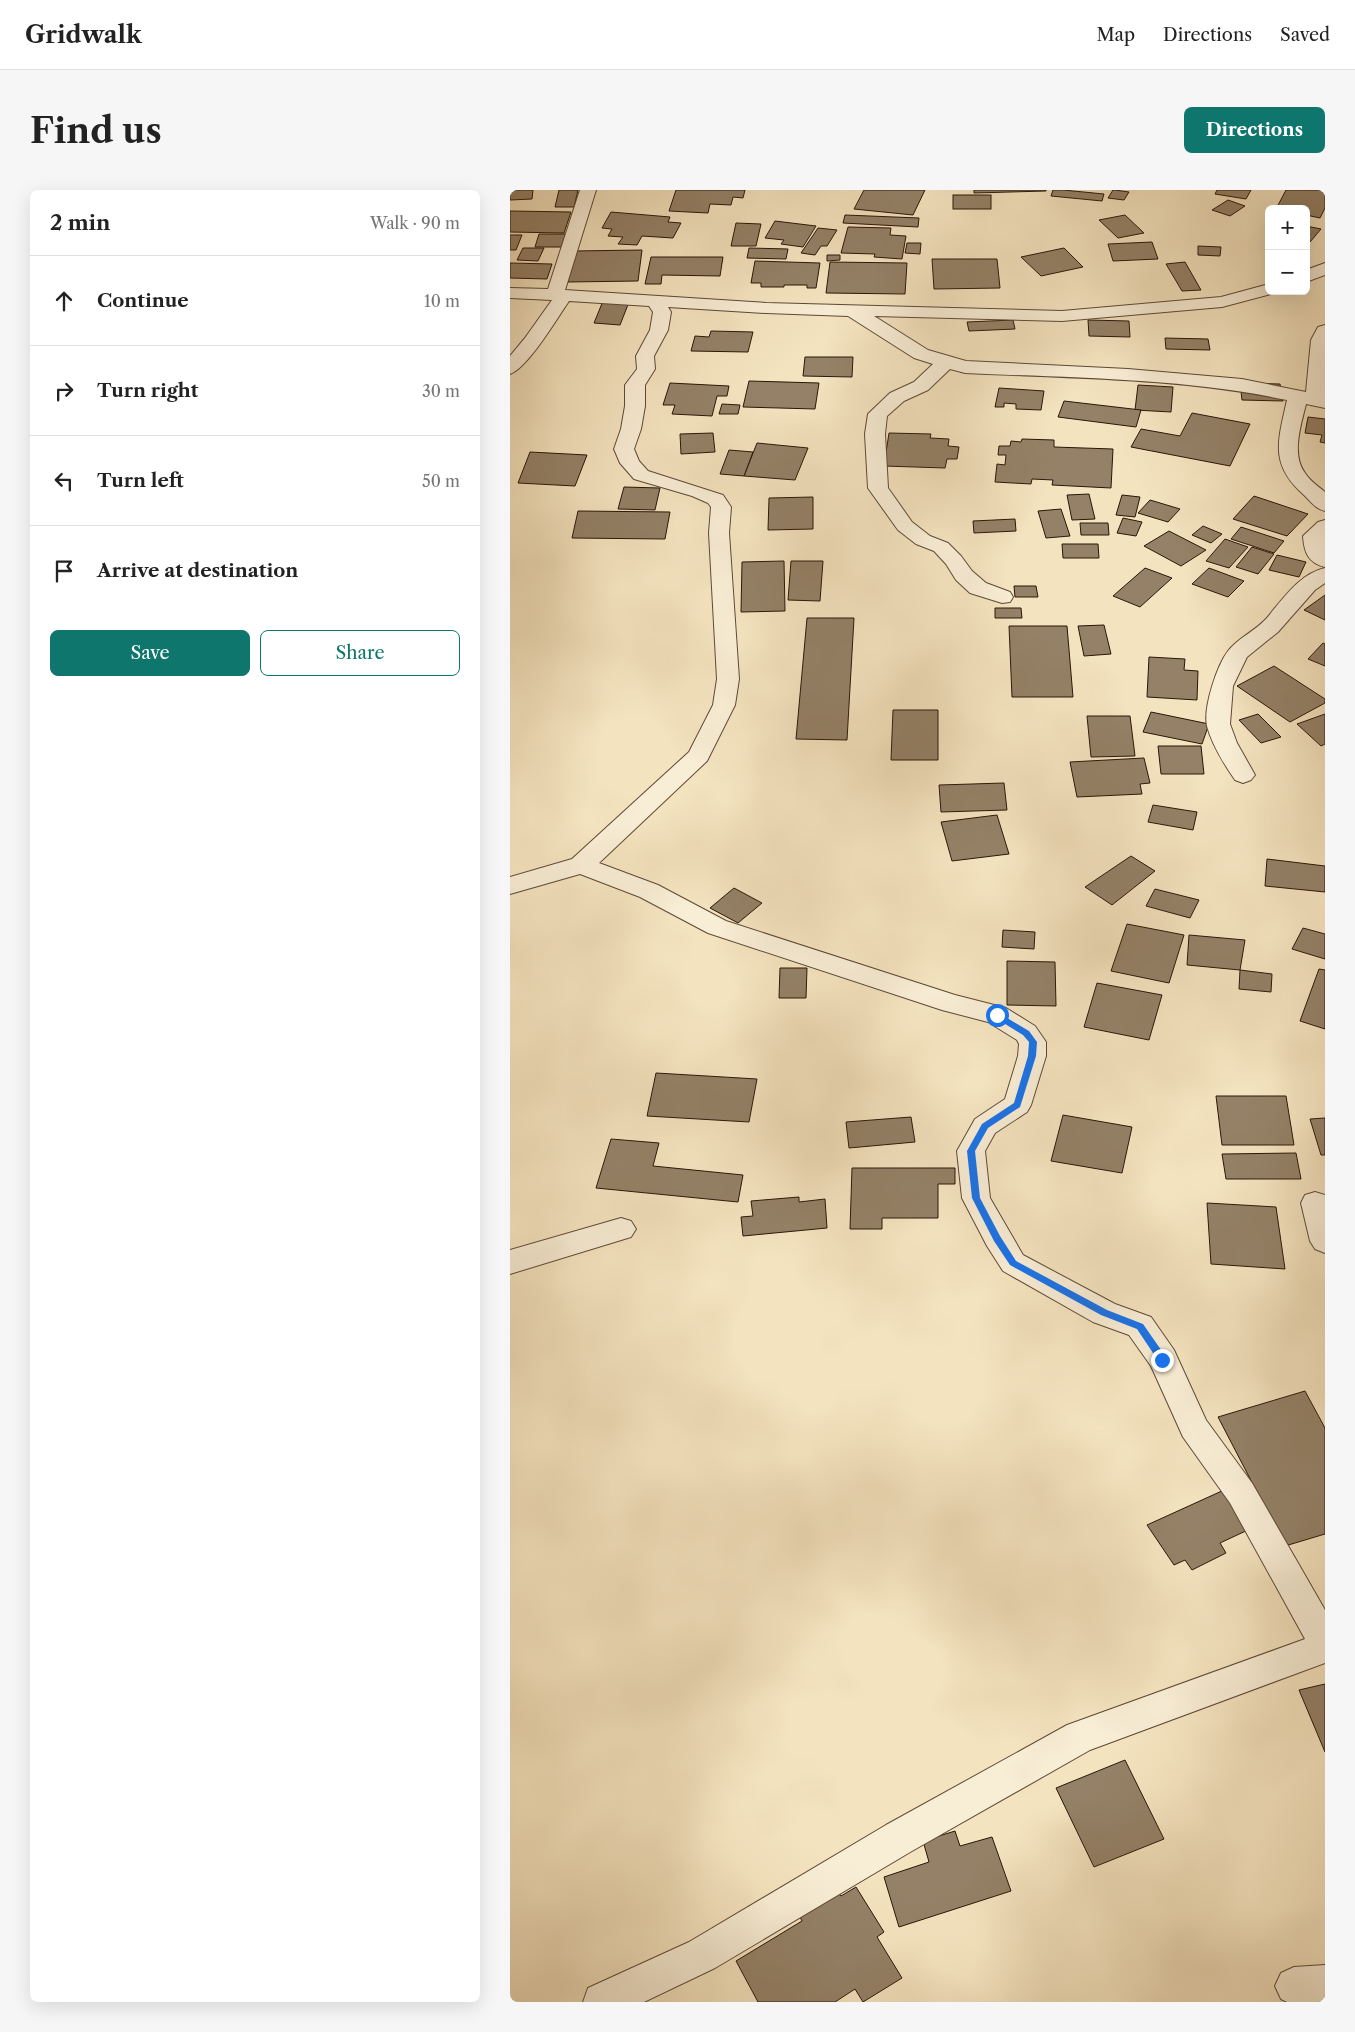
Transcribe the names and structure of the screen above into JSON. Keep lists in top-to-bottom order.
{
  "page": {
    "header": "Gridwalk",
    "nav": ["Map", "Directions", "Saved"],
    "buttons": [
      "Directions",
      ["Save", "Share"]
    ],
    "title": "Find us",
    "heading": ["2 min", "Walk · 90 m"],
    "map_buttons": ["+", "−"],
    "list": [
      ["Continue", "10 m"],
      ["Turn right", "30 m"],
      ["Turn left", "50 m"],
      "Arrive at destination"
    ]
  }
}
